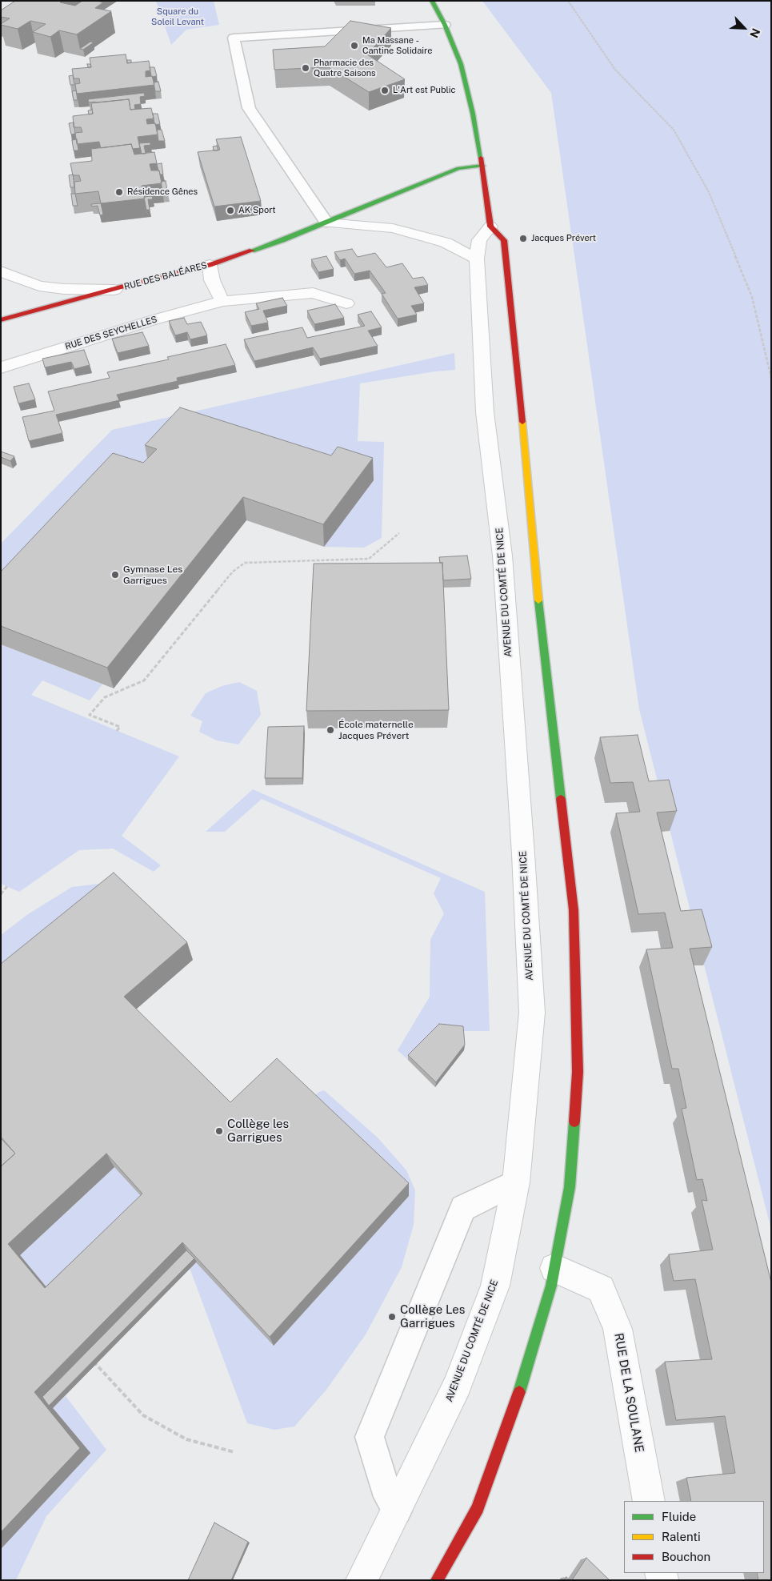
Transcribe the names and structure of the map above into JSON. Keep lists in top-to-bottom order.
{
  "streets": {
    "street": [
      "RUE DES BALÉARES",
      "RUE DES SEYCHELLES",
      "AVENUE DU COMTÉ DE NICE",
      "RUE DE LA SOULANE"
    ]
  },
  "crossings": [
    ["RUE DES BALÉARES", "AVENUE DU COMTÉ DE NICE"]
  ],
  "parks": ["Square du Soleil Levant"],
  "places": [
    "Ma Massane - Cantine Solidaire",
    "Pharmacie des Quatre Saisons",
    "L'Art est Public",
    "Résidence Gênes",
    "AK Sport",
    "Jacques Prévert",
    "Gymnase Les Garrigues",
    "École maternelle Jacques Prévert",
    "Collège les Garrigues",
    "Collège Les Garrigues"
  ],
  "legend": ["Fluide", "Ralenti", "Bouchon"],
  "north": "bottom right"
}
